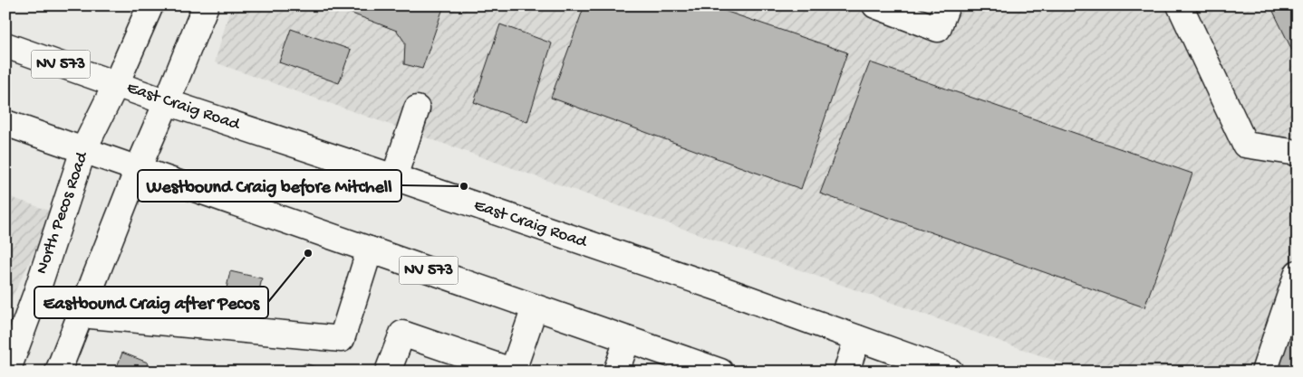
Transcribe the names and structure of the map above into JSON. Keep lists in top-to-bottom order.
{
  "streets": {
    "main road": ["NV 573", "East Craig Road", "North Pecos Road"]
  },
  "crossings": [
    ["NV 573", "North Pecos Road"],
    ["East Craig Road", "North Pecos Road"]
  ],
  "places": ["Westbound Craig before Mitchell", "Eastbound Craig after Pecos"]
}
